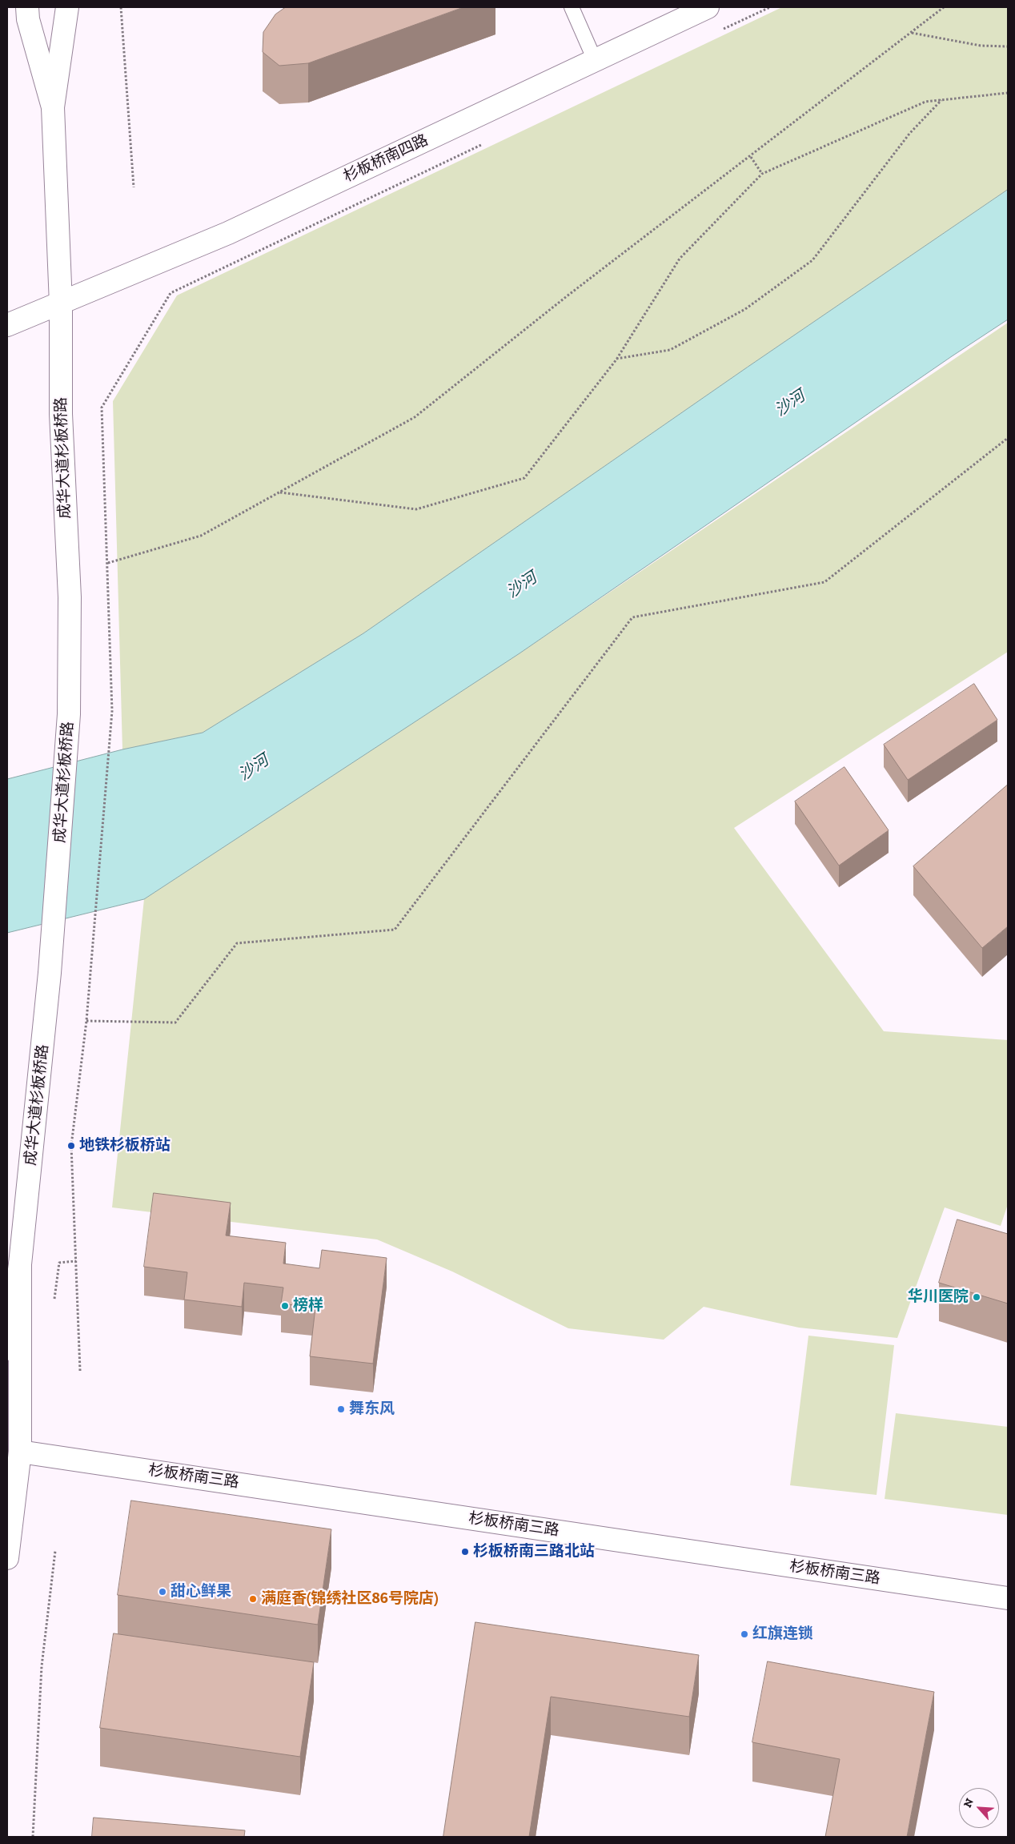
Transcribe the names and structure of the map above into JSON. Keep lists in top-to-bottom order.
{
  "streets": {
    "main road": ["杉板桥南四路", "成华大道杉板桥路", "杉板桥南三路"]
  },
  "crossings": [
    ["杉板桥南四路", "成华大道杉板桥路"],
    ["成华大道杉板桥路", "杉板桥南三路"]
  ],
  "water": ["沙河"],
  "places": [
    "地铁杉板桥站",
    "华川医院",
    "榜样",
    "舞东风",
    "杉板桥南三路北站",
    "甜心鲜果",
    "满庭香(锦绣社区86号院店)",
    "红旗连锁"
  ],
  "north": "top left"
}
